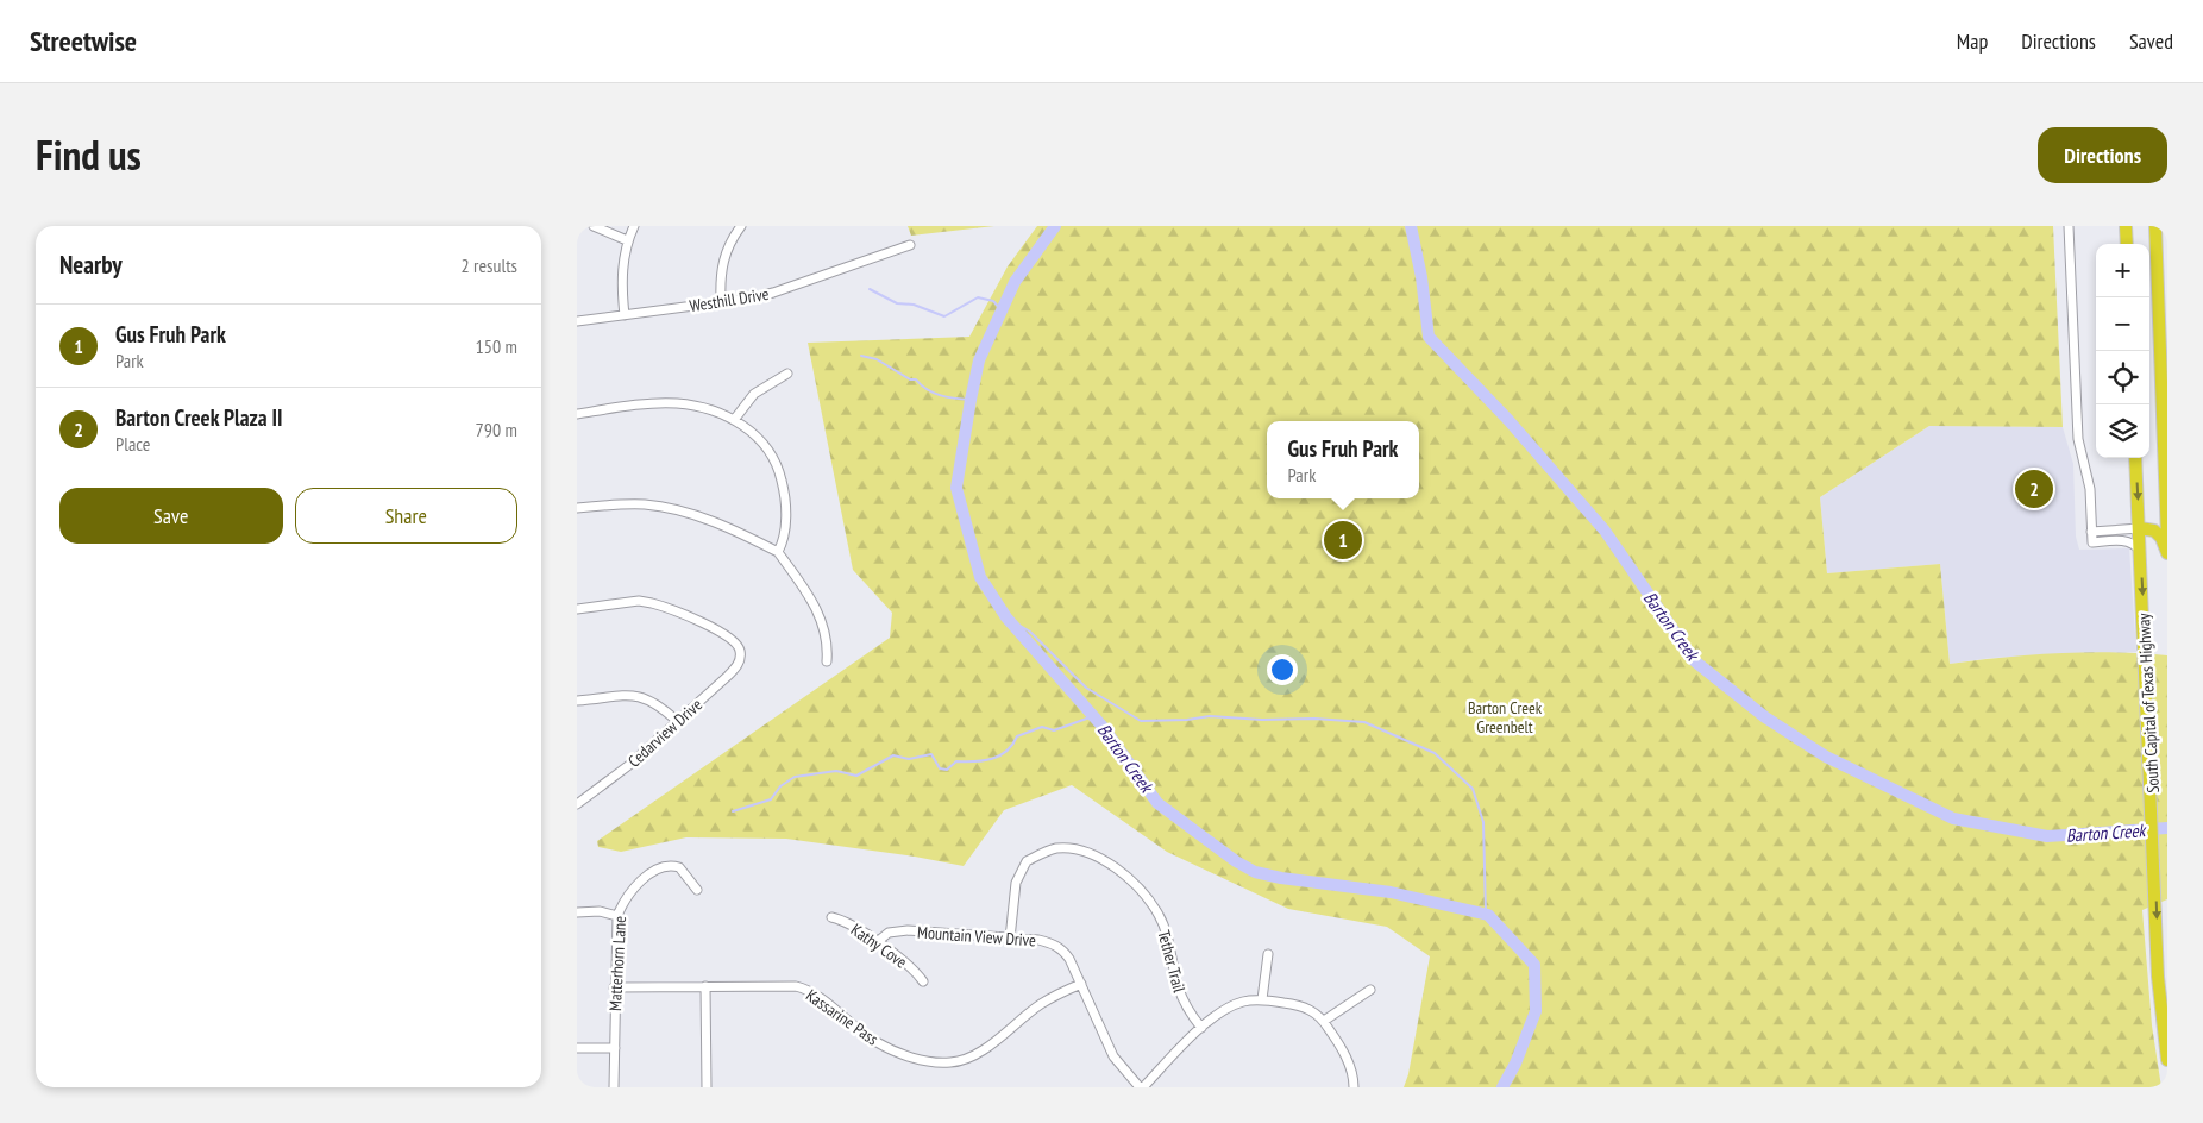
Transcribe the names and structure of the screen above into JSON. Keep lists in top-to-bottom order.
{
  "streets": {
    "highway": ["South Capital of Texas Highway"],
    "street": [
      "Westhill Drive",
      "Cedarview Drive",
      "Mountain View Drive",
      "Kathy Cove",
      "Tether Trail",
      "Matterhorn Lane",
      "Kassarine Pass"
    ]
  },
  "crossings": [
    ["Mountain View Drive", "Kathy Cove"],
    ["Mountain View Drive", "Tether Trail"],
    ["Mountain View Drive", "Kassarine Pass"],
    ["Matterhorn Lane", "Kassarine Pass"]
  ],
  "one_way": ["South Capital of Texas Highway"],
  "water": ["Barton Creek"],
  "parks": ["Barton Creek Greenbelt"],
  "page": {
    "header": "Streetwise",
    "nav": ["Map", "Directions", "Saved"],
    "title": "Find us",
    "buttons": [
      "Directions",
      ["Save", "Share"]
    ],
    "heading": ["Nearby", "2 results"],
    "map_buttons": ["+", "−"],
    "list": [
      {
        "mark": "1",
        "name": "Gus Fruh Park",
        "note": "Park",
        "value": "150 m"
      },
      {
        "mark": "2",
        "name": "Barton Creek Plaza II",
        "note": "Place",
        "value": "790 m"
      }
    ],
    "popup": ["Gus Fruh Park", "Park"],
    "pins": ["2", "1"]
  }
}
